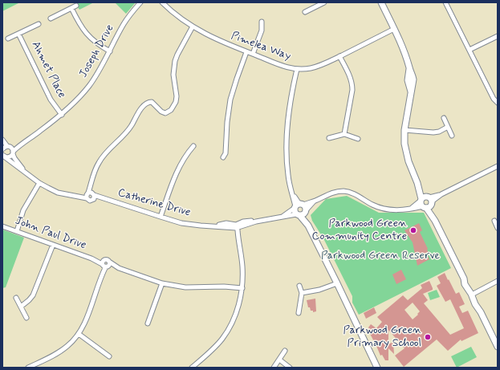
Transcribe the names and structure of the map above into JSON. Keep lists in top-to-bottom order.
{
  "streets": {
    "street": [
      "Pimelea Way",
      "Joseph Drive",
      "Ahmet Place",
      "Catherine Drive",
      "John Paul Drive"
    ]
  },
  "crossings": [
    ["Joseph Drive", "Ahmet Place"],
    ["Joseph Drive", "Catherine Drive"]
  ],
  "parks": ["Parkwood Green Reserve"],
  "places": ["Parkwood Green Community Centre", "Parkwood Green Primary School"]
}
